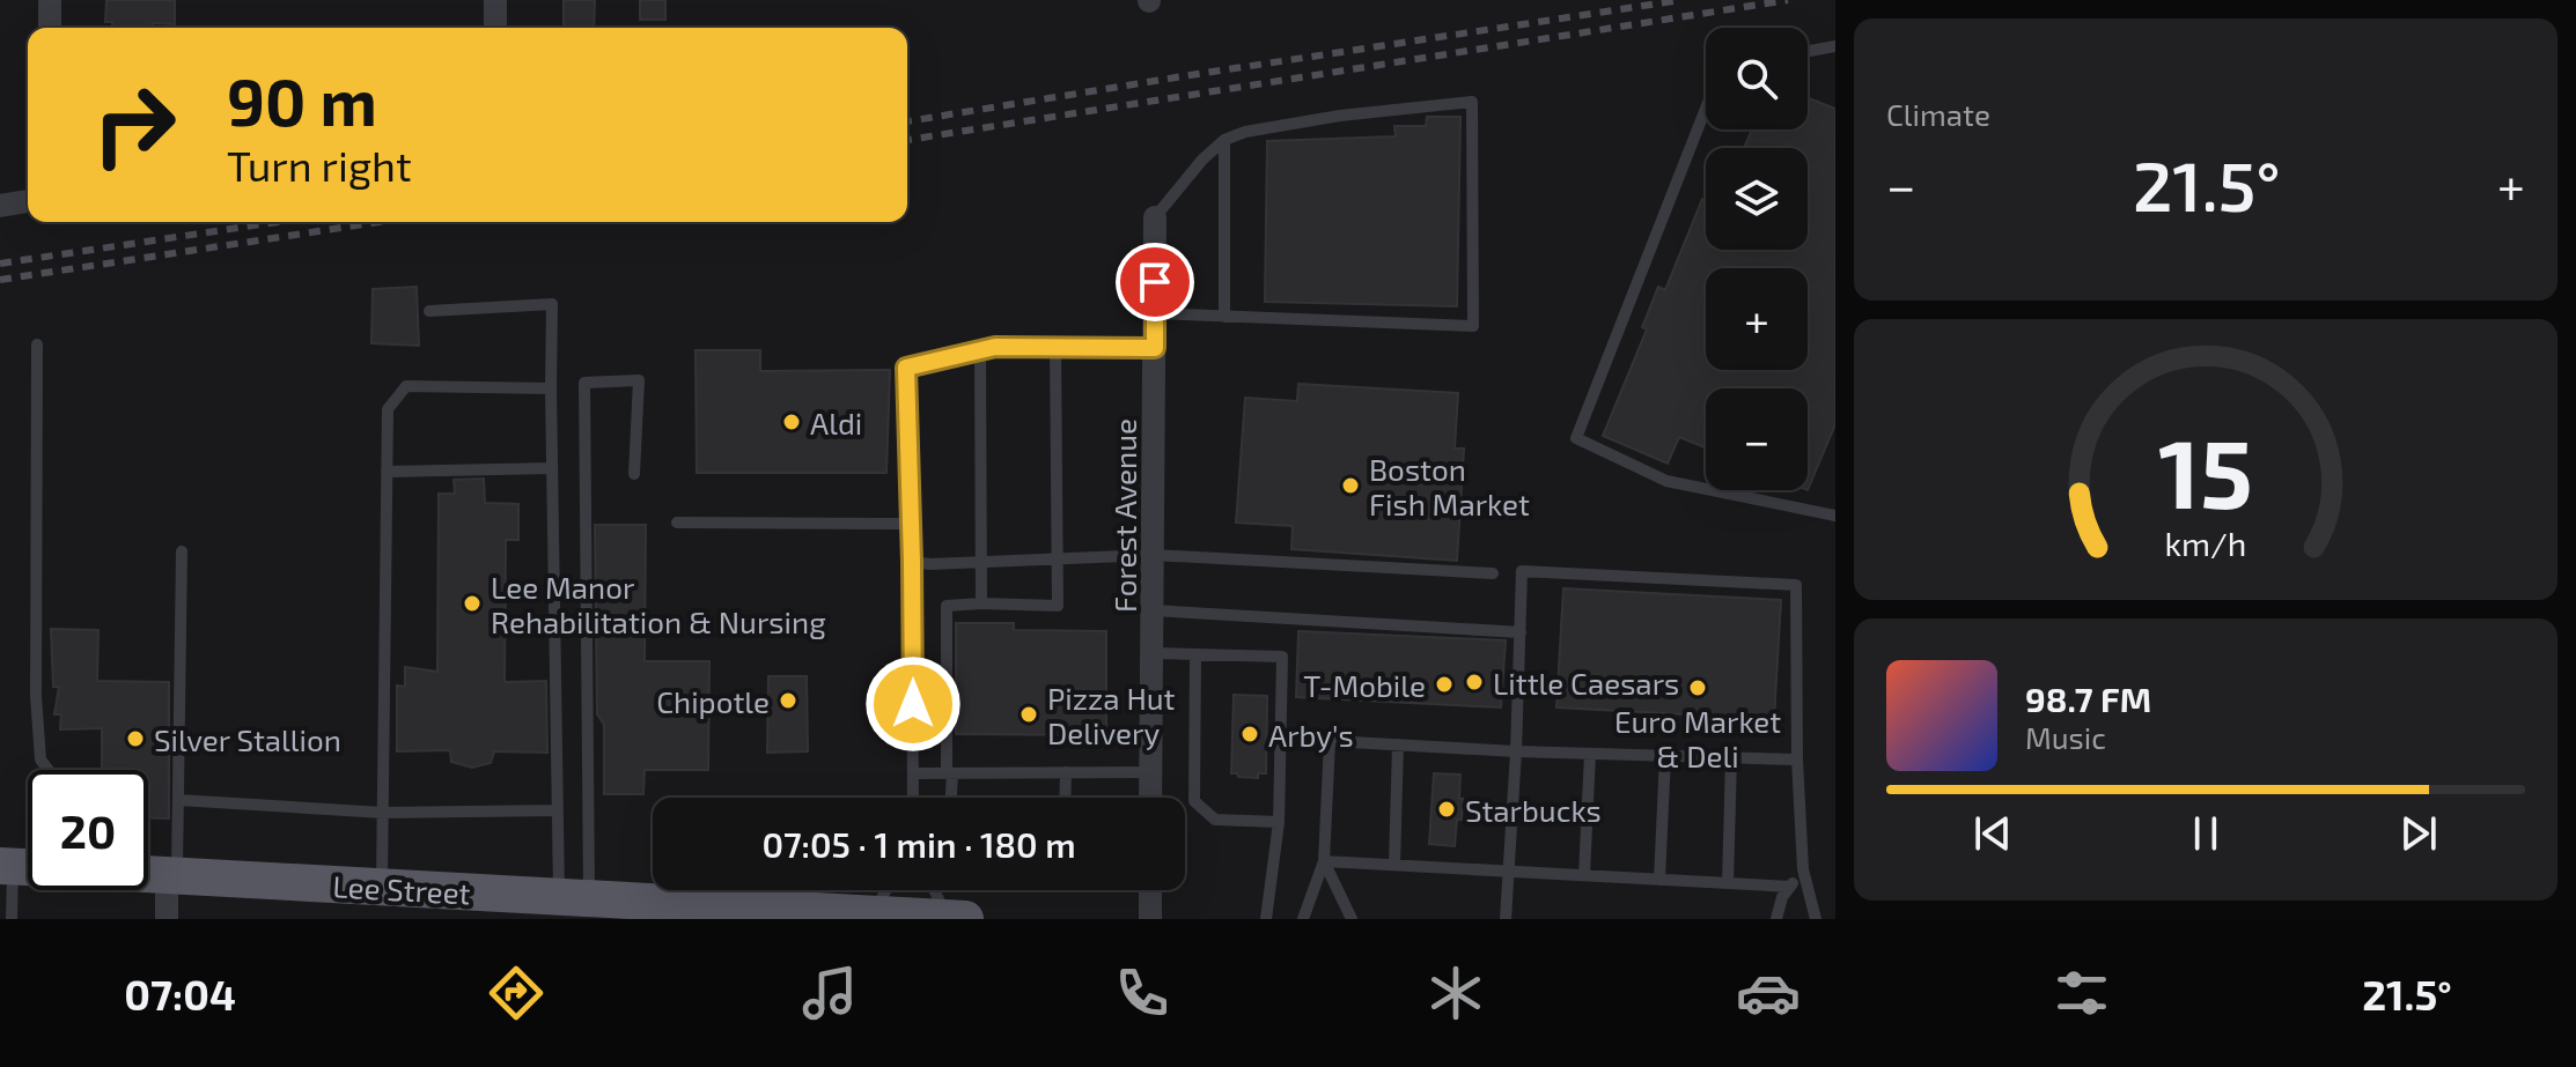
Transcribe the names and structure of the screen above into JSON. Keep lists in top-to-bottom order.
{
  "streets": {
    "main road": ["Lee Street"],
    "street": ["Forest Avenue"]
  },
  "places": [
    "Aldi",
    "Boston Fish Market",
    "Lee Manor Rehabilitation & Nursing",
    "Little Caesars",
    "T-Mobile",
    "Euro Market & Deli",
    "Chipotle",
    "Pizza Hut Delivery",
    "Arby's",
    "Silver Stallion",
    "Starbucks"
  ],
  "page": {
    "tile": "Climate",
    "map_buttons": ["+", "−"],
    "turn": ["90 m", "Turn right"],
    "heat": ["−", "21.5°", "+"],
    "song": ["98.7 FM", "Music"],
    "limit": "20",
    "trip": "07:05 · 1 min · 180 m",
    "tabs": ["07:04", "21.5°"],
    "gauge": ["15", "km/h"]
  }
}
